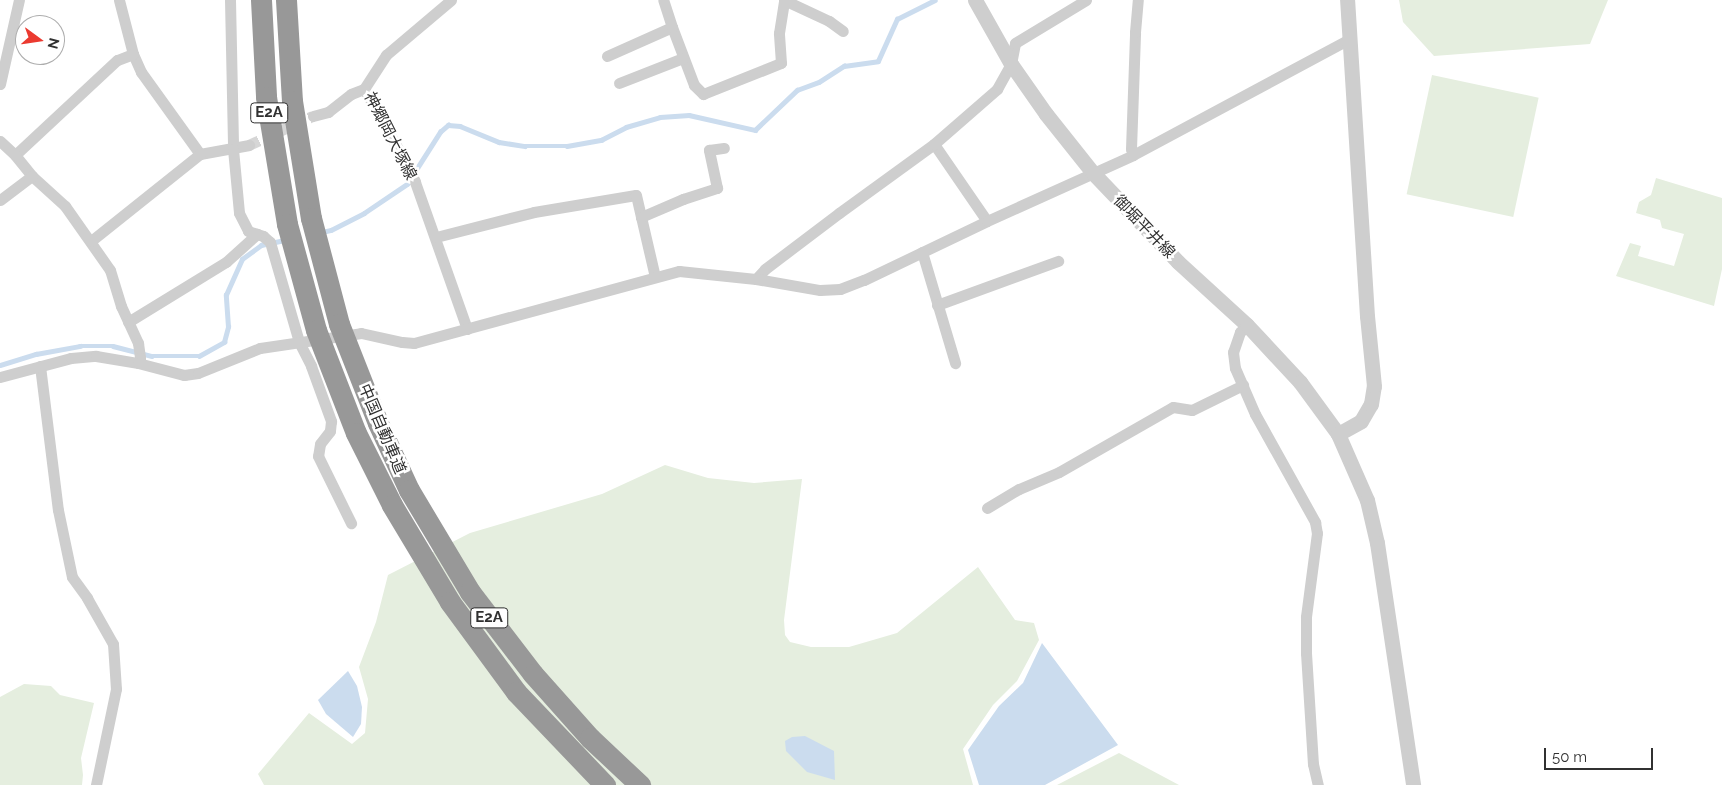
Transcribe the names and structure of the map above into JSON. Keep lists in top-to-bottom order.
{
  "streets": {
    "highway": ["E2A", "中国自動車道"],
    "street": ["神郷岡大塚線", "御堀平井線"]
  },
  "scale_bar": "50 m",
  "north": "right"
}
